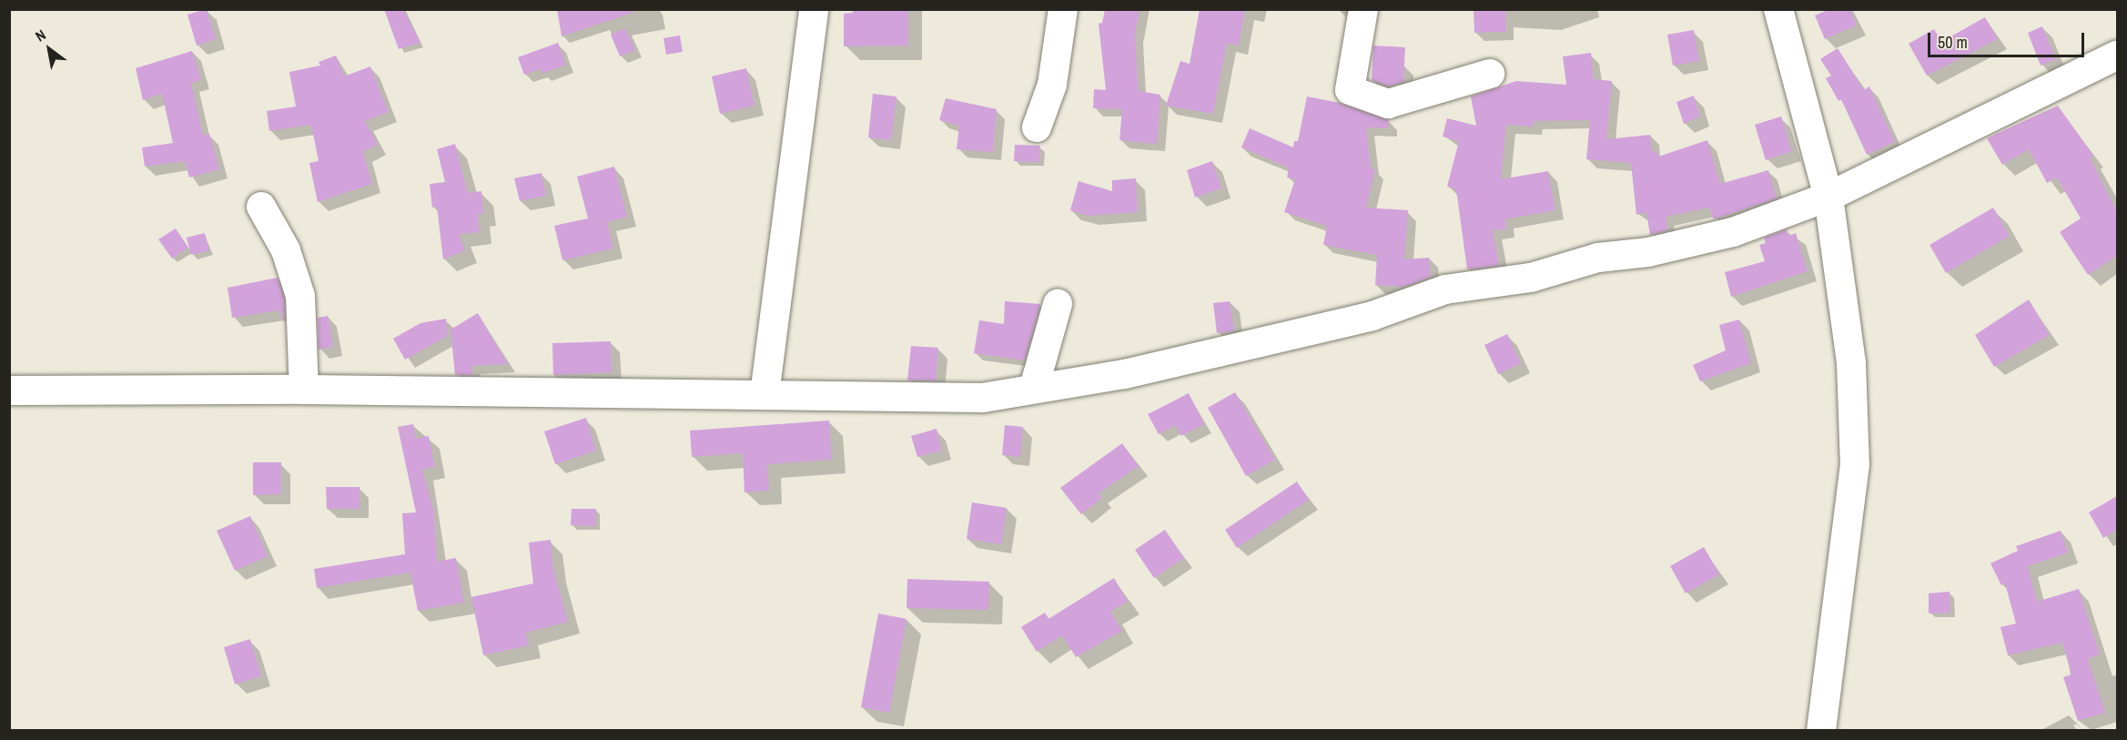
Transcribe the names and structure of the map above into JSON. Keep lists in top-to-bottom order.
{
  "scale_bar": "50 m",
  "north": "top left"
}
